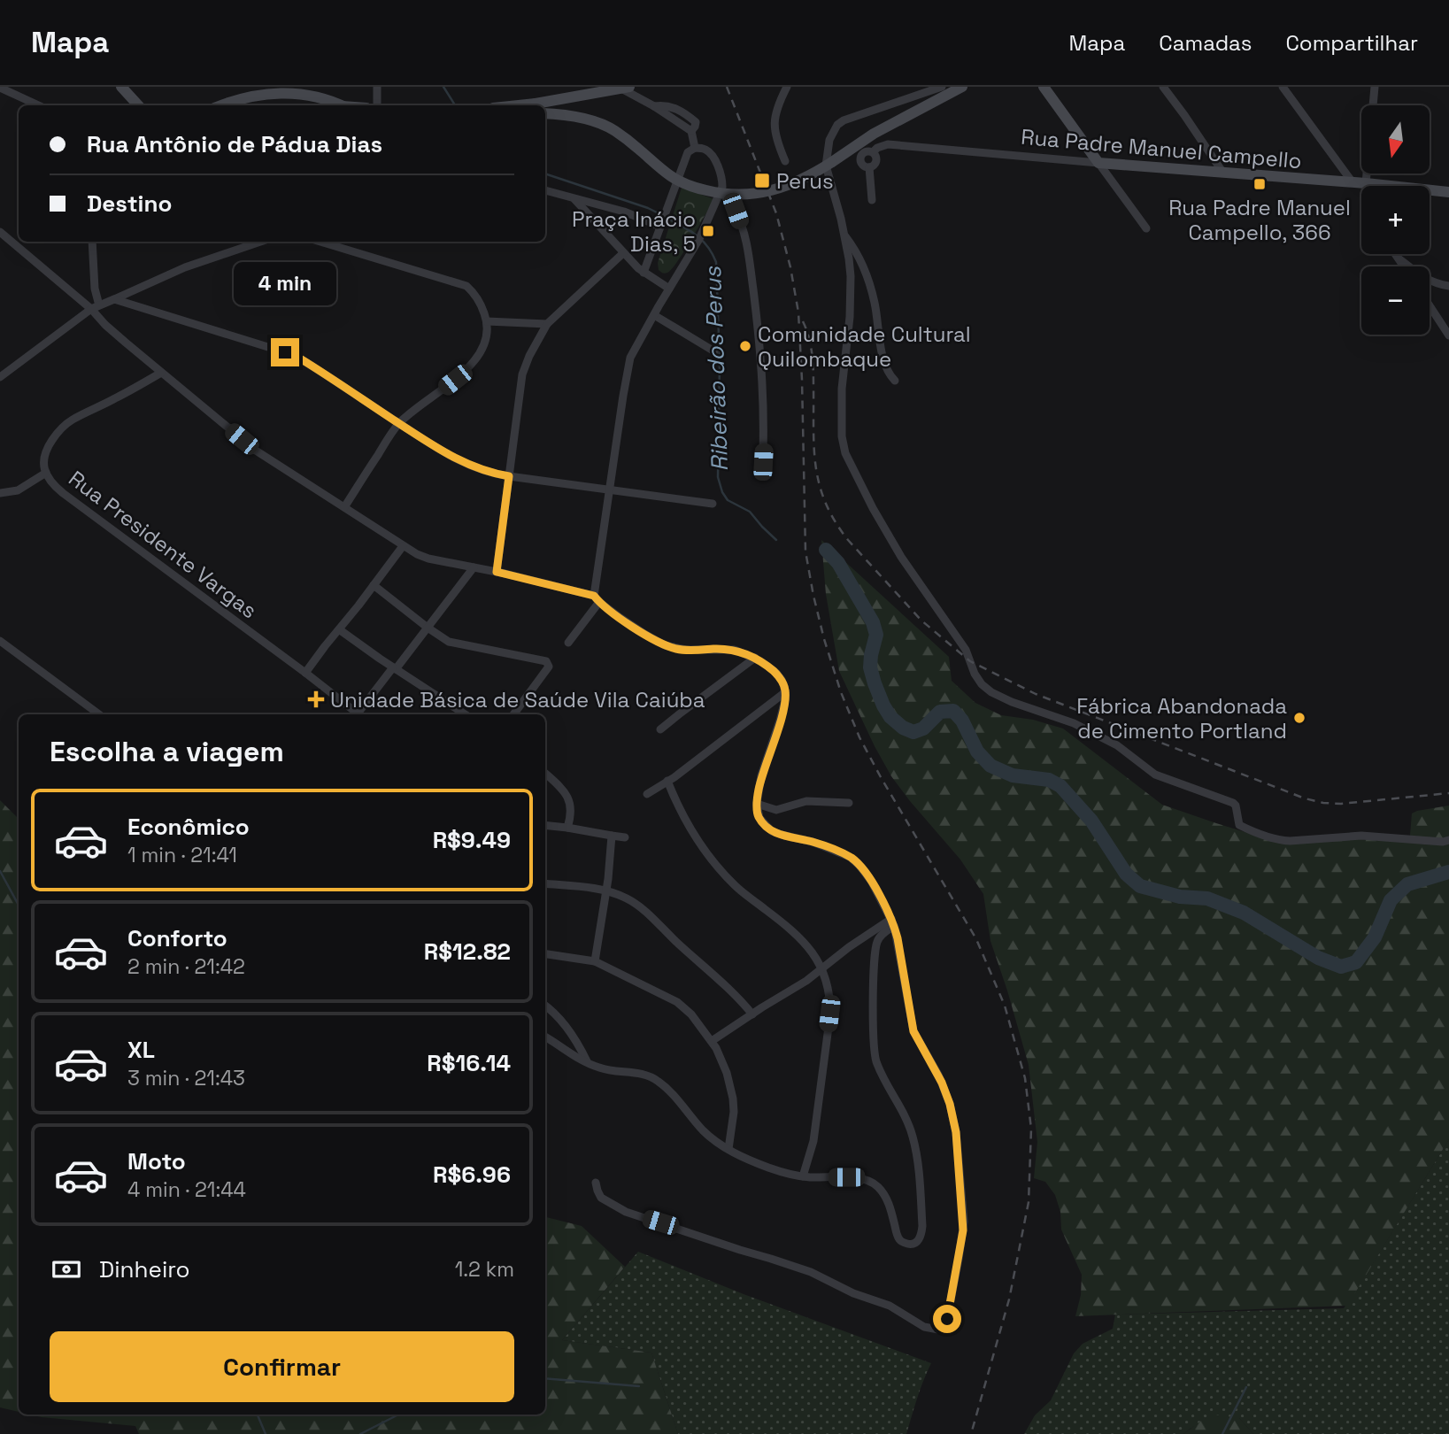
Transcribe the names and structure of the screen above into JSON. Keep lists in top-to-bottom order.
{
  "streets": {
    "main road": ["Rua Padre Manuel Campello"],
    "street": ["Rua Presidente Vargas"]
  },
  "water": ["Ribeirão dos Perus"],
  "places": {
    "transit": ["Perus", "Rua Padre Manuel Campello, 366", "Praça Inácio Dias, 5"],
    "other": ["Comunidade Cultural Quilombaque", "Fábrica Abandonada de Cimento Portland"],
    "health": ["Unidade Básica de Saúde Vila Caiúba"]
  },
  "north": "bottom",
  "page": {
    "header": "Mapa",
    "nav": ["Mapa", "Camadas", "Compartilhar"],
    "map_buttons": ["+", "−"],
    "banner": ["Rua Antônio de Pádua Dias", "Destino"],
    "bubble": "4 min",
    "heading": "Escolha a viagem",
    "list": [
      {
        "name": "Econômico",
        "note": "1 min · 21:41",
        "value": "R$9.49"
      },
      {
        "name": "Conforto",
        "note": "2 min · 21:42",
        "value": "R$12.82"
      },
      {
        "name": "XL",
        "note": "3 min · 21:43",
        "value": "R$16.14"
      },
      {
        "name": "Moto",
        "note": "4 min · 21:44",
        "value": "R$6.96"
      }
    ],
    "pay": ["Dinheiro", "1.2 km"],
    "buttons": "Confirmar"
  }
}
